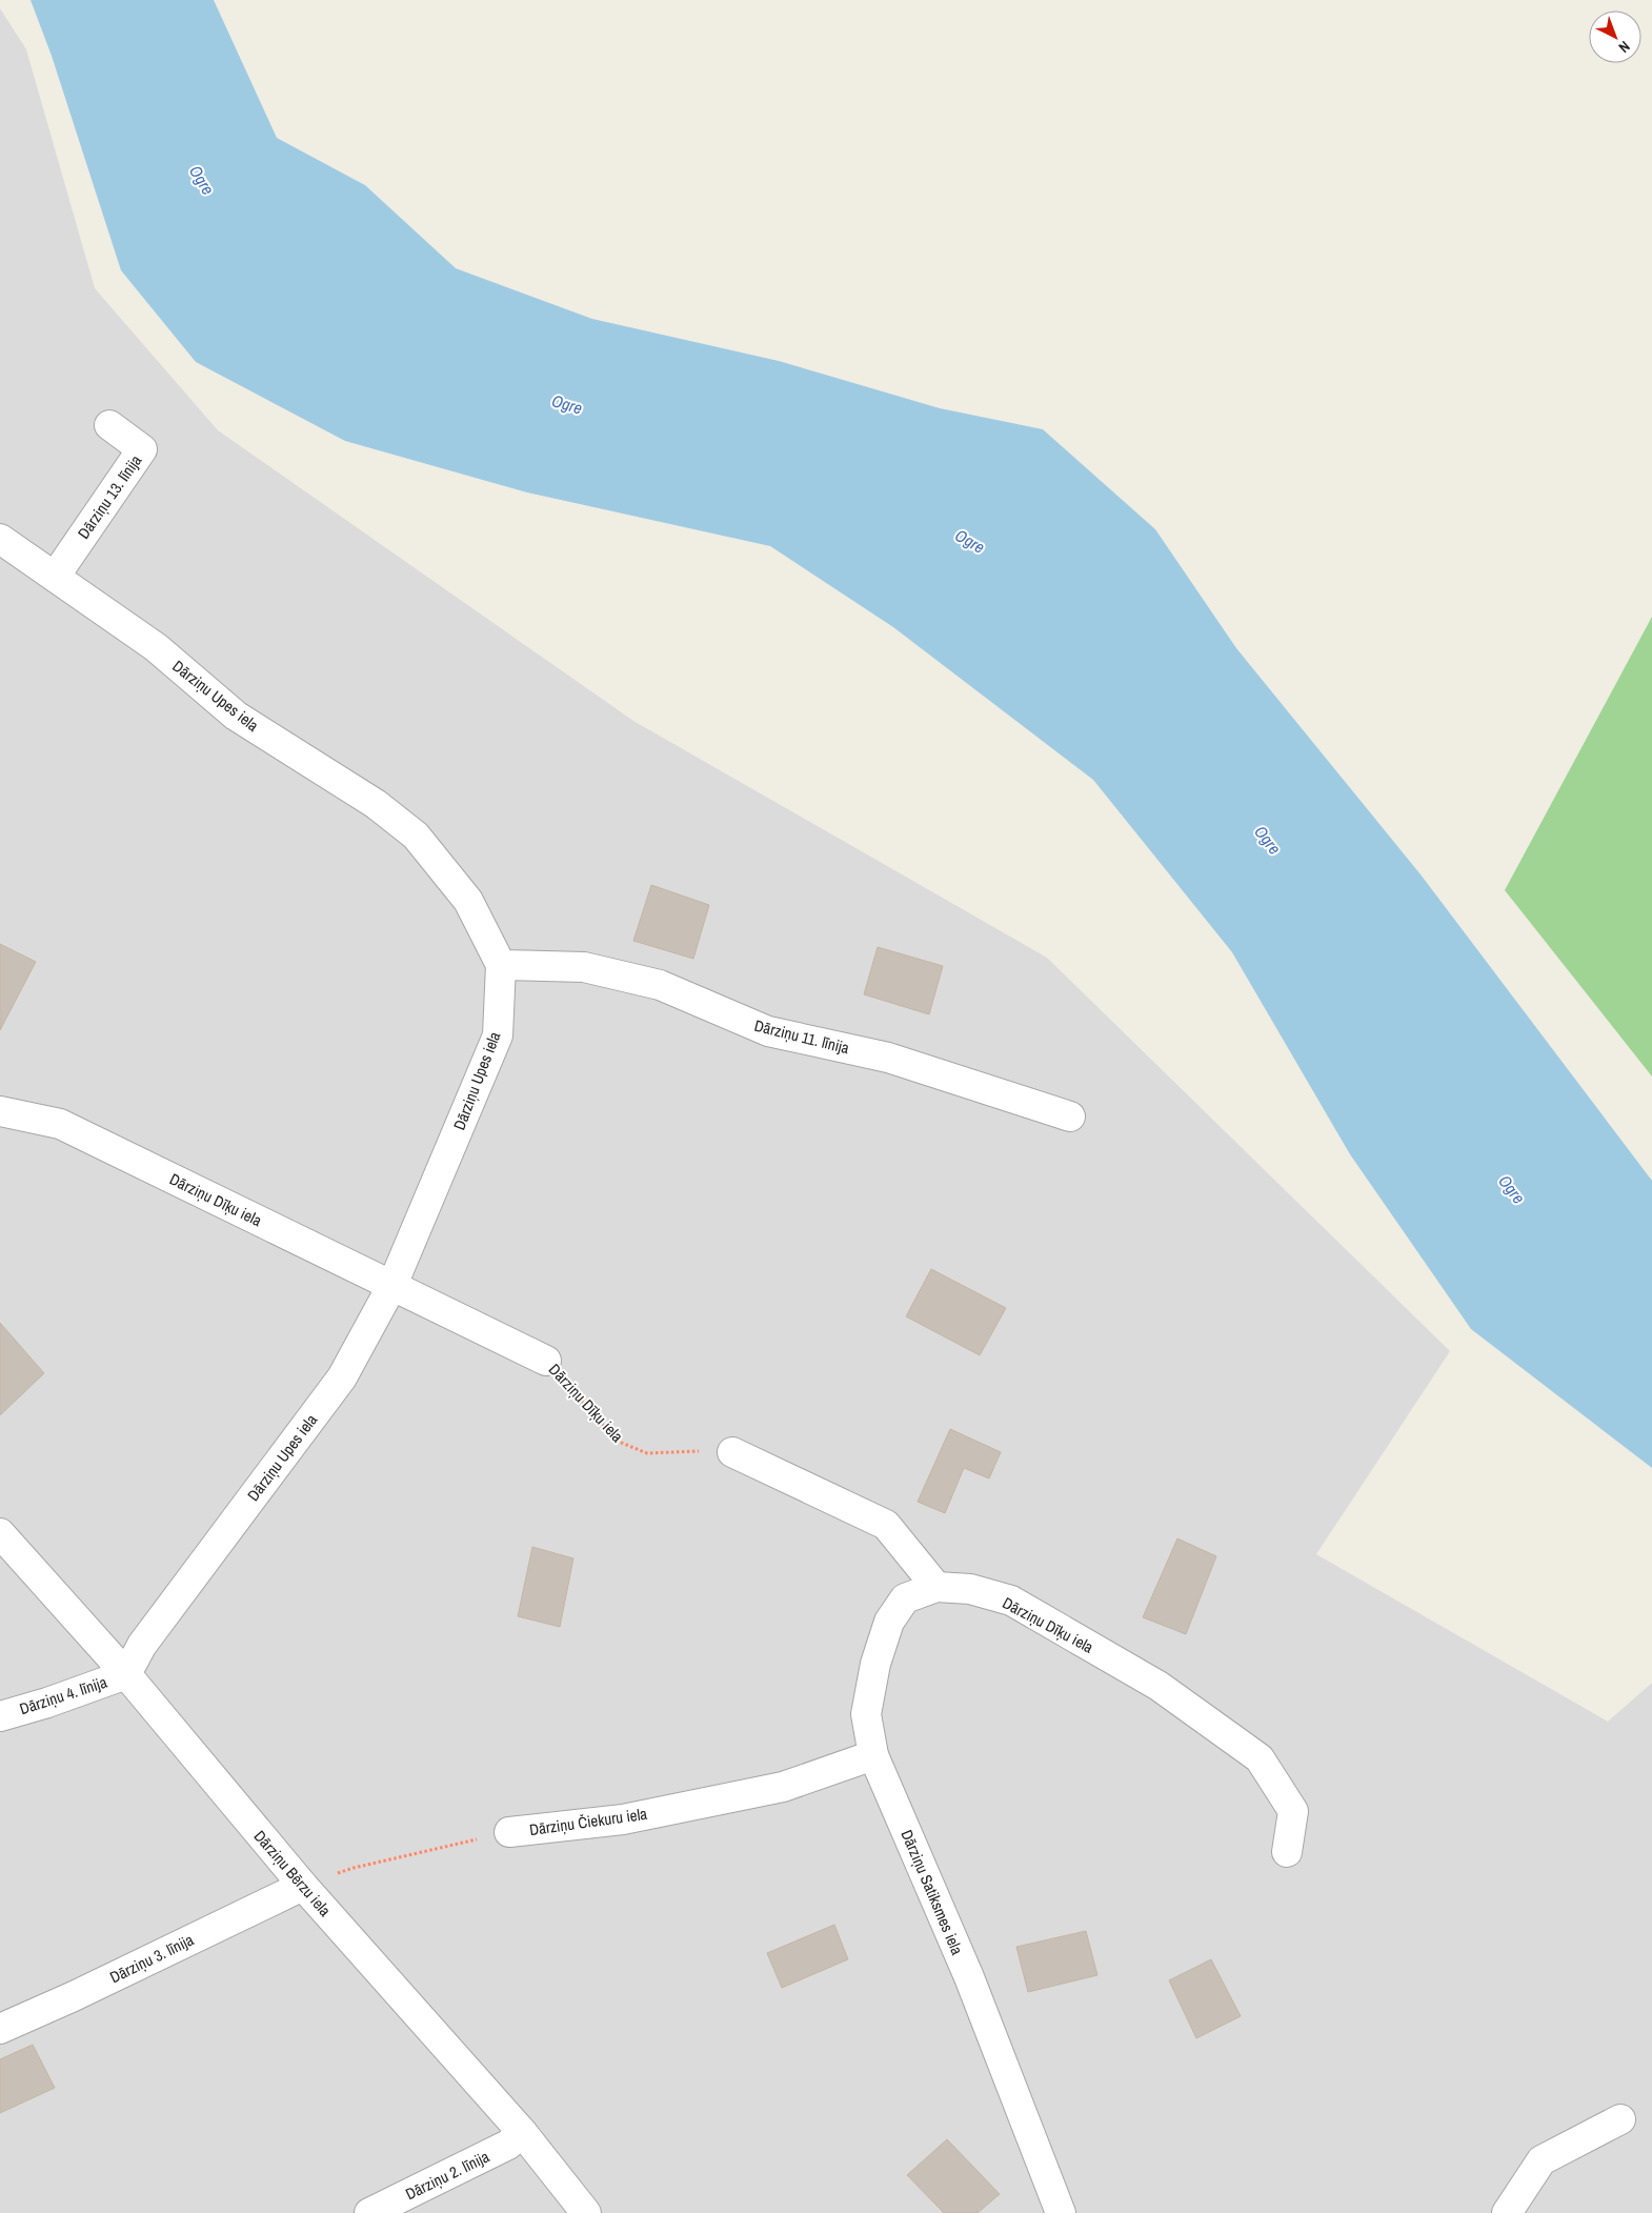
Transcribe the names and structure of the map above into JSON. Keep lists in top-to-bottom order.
{
  "streets": {
    "street": [
      "Dārziņu 13. līnija",
      "Dārziņu Upes iela",
      "Dārziņu 11. līnija",
      "Dārziņu Dīķu iela",
      "Dārziņu 4. līnija",
      "Dārziņu Čiekuru iela",
      "Dārziņu Bērzu iela",
      "Dārziņu Satiksmes iela",
      "Dārziņu 3. līnija",
      "Dārziņu 2. līnija"
    ]
  },
  "crossings": [
    ["Dārziņu 13. līnija", "Dārziņu Upes iela"],
    ["Dārziņu Upes iela", "Dārziņu 11. līnija"],
    ["Dārziņu Upes iela", "Dārziņu Dīķu iela"],
    ["Dārziņu Upes iela", "Dārziņu 4. līnija"],
    ["Dārziņu Upes iela", "Dārziņu Bērzu iela"],
    ["Dārziņu Dīķu iela", "Dārziņu Satiksmes iela"],
    ["Dārziņu 4. līnija", "Dārziņu Bērzu iela"],
    ["Dārziņu Čiekuru iela", "Dārziņu Bērzu iela"],
    ["Dārziņu Čiekuru iela", "Dārziņu Satiksmes iela"],
    ["Dārziņu Čiekuru iela", "Dārziņu 3. līnija"],
    ["Dārziņu Bērzu iela", "Dārziņu 3. līnija"],
    ["Dārziņu Bērzu iela", "Dārziņu 2. līnija"]
  ],
  "water": ["Ogre"],
  "north": "bottom right"
}
